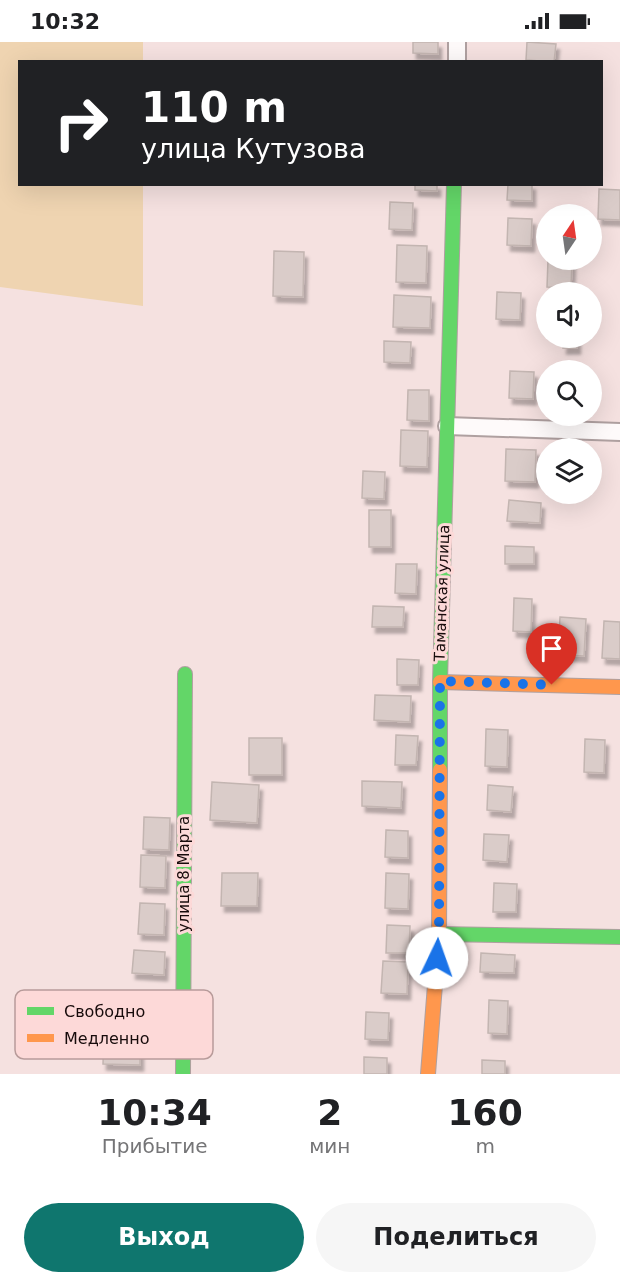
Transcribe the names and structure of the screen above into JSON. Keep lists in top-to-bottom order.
{
  "streets": {
    "street": ["Таманская улица", "улица 8 Марта"]
  },
  "legend": ["Свободно", "Медленно"],
  "north": "top",
  "page": {
    "status": "10:32",
    "turn": ["110 m", "улица Кутузова"],
    "eta": [
      "10:34",
      "Прибытие",
      "2",
      "мин",
      "160",
      "m"
    ],
    "buttons": ["Выход", "Поделиться"]
  }
}
